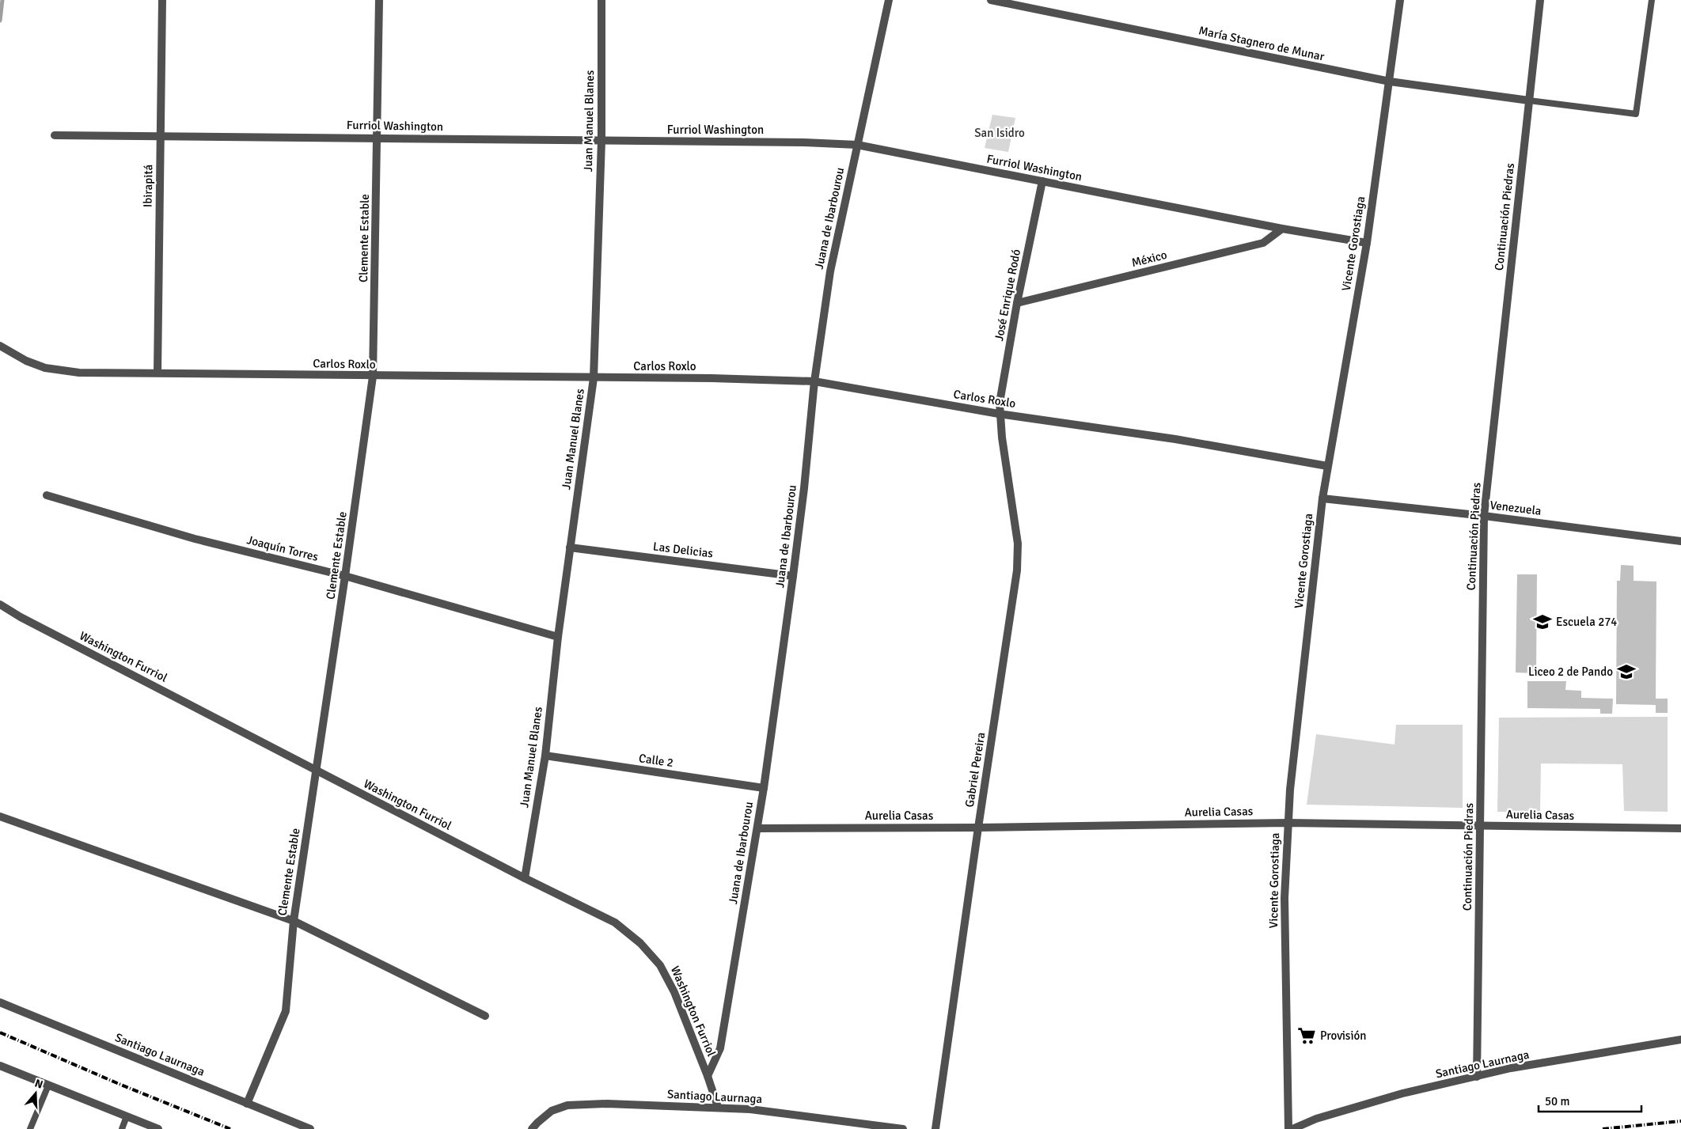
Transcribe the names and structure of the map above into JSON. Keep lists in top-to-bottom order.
{
  "streets": {
    "street": [
      "María Stagnero de Munar",
      "Juan Manuel Blanes",
      "Furriol Washington",
      "Ibirapitá",
      "Continuación Piedras",
      "Juana de Ibarbourou",
      "Clemente Estable",
      "Vicente Gorostiaga",
      "México",
      "José Enrique Rodó",
      "Carlos Roxlo",
      "Venezuela",
      "Joaquín Torres",
      "Las Delicias",
      "Washington Furriol",
      "Calle 2",
      "Gabriel Pereira",
      "Aurelia Casas",
      "Santiago Laurnaga"
    ]
  },
  "crossings": [
    ["María Stagnero de Munar", "Continuación Piedras"],
    ["María Stagnero de Munar", "Vicente Gorostiaga"],
    ["Juan Manuel Blanes", "Furriol Washington"],
    ["Juan Manuel Blanes", "Carlos Roxlo"],
    ["Juan Manuel Blanes", "Joaquín Torres"],
    ["Juan Manuel Blanes", "Las Delicias"],
    ["Juan Manuel Blanes", "Washington Furriol"],
    ["Juan Manuel Blanes", "Calle 2"],
    ["Furriol Washington", "Ibirapitá"],
    ["Furriol Washington", "Juana de Ibarbourou"],
    ["Furriol Washington", "Clemente Estable"],
    ["Furriol Washington", "Vicente Gorostiaga"],
    ["Furriol Washington", "México"],
    ["Furriol Washington", "José Enrique Rodó"],
    ["Ibirapitá", "Carlos Roxlo"],
    ["Continuación Piedras", "Venezuela"],
    ["Continuación Piedras", "Aurelia Casas"],
    ["Continuación Piedras", "Santiago Laurnaga"],
    ["Juana de Ibarbourou", "Carlos Roxlo"],
    ["Juana de Ibarbourou", "Las Delicias"],
    ["Juana de Ibarbourou", "Washington Furriol"],
    ["Juana de Ibarbourou", "Calle 2"],
    ["Juana de Ibarbourou", "Aurelia Casas"],
    ["Clemente Estable", "Carlos Roxlo"],
    ["Clemente Estable", "Joaquín Torres"],
    ["Clemente Estable", "Washington Furriol"],
    ["Clemente Estable", "Santiago Laurnaga"],
    ["Vicente Gorostiaga", "Carlos Roxlo"],
    ["Vicente Gorostiaga", "Venezuela"],
    ["Vicente Gorostiaga", "Aurelia Casas"],
    ["México", "José Enrique Rodó"],
    ["José Enrique Rodó", "Carlos Roxlo"],
    ["José Enrique Rodó", "Gabriel Pereira"],
    ["Carlos Roxlo", "Gabriel Pereira"],
    ["Washington Furriol", "Santiago Laurnaga"],
    ["Gabriel Pereira", "Aurelia Casas"]
  ],
  "parks": ["San Isidro"],
  "places": {
    "school or university": ["Escuela 274", "Liceo 2 de Pando"],
    "supermarket": ["Provisión"]
  },
  "scale_bar": "50 m",
  "north": "top"
}
